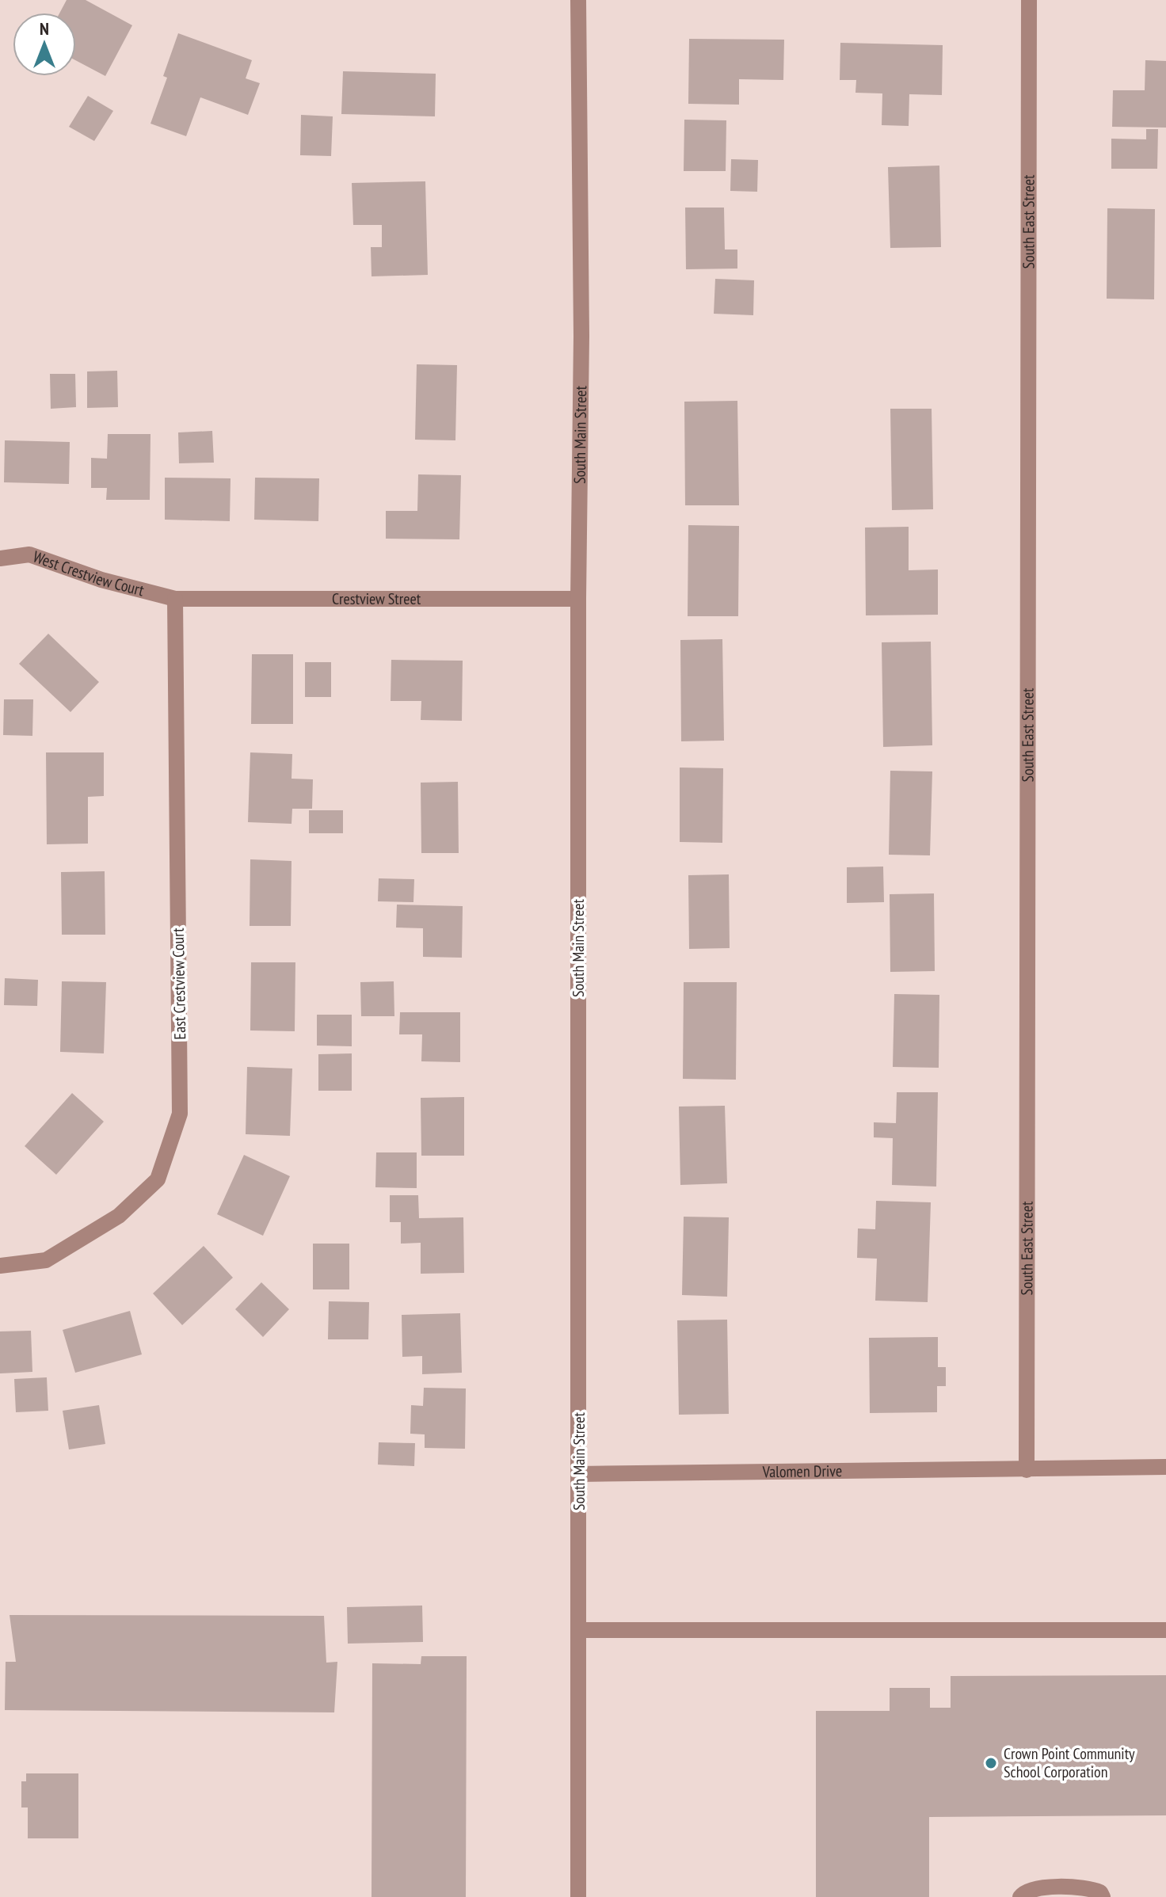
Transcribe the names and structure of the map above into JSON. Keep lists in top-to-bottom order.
{
  "streets": {
    "street": [
      "South East Street",
      "South Main Street",
      "West Crestview Court",
      "Crestview Street",
      "East Crestview Court",
      "Valomen Drive"
    ]
  },
  "crossings": [
    ["South East Street", "Valomen Drive"],
    ["South Main Street", "Crestview Street"],
    ["South Main Street", "Valomen Drive"],
    ["West Crestview Court", "Crestview Street"],
    ["West Crestview Court", "East Crestview Court"],
    ["Crestview Street", "East Crestview Court"]
  ],
  "places": ["Crown Point Community School Corporation"],
  "north": "top"
}
